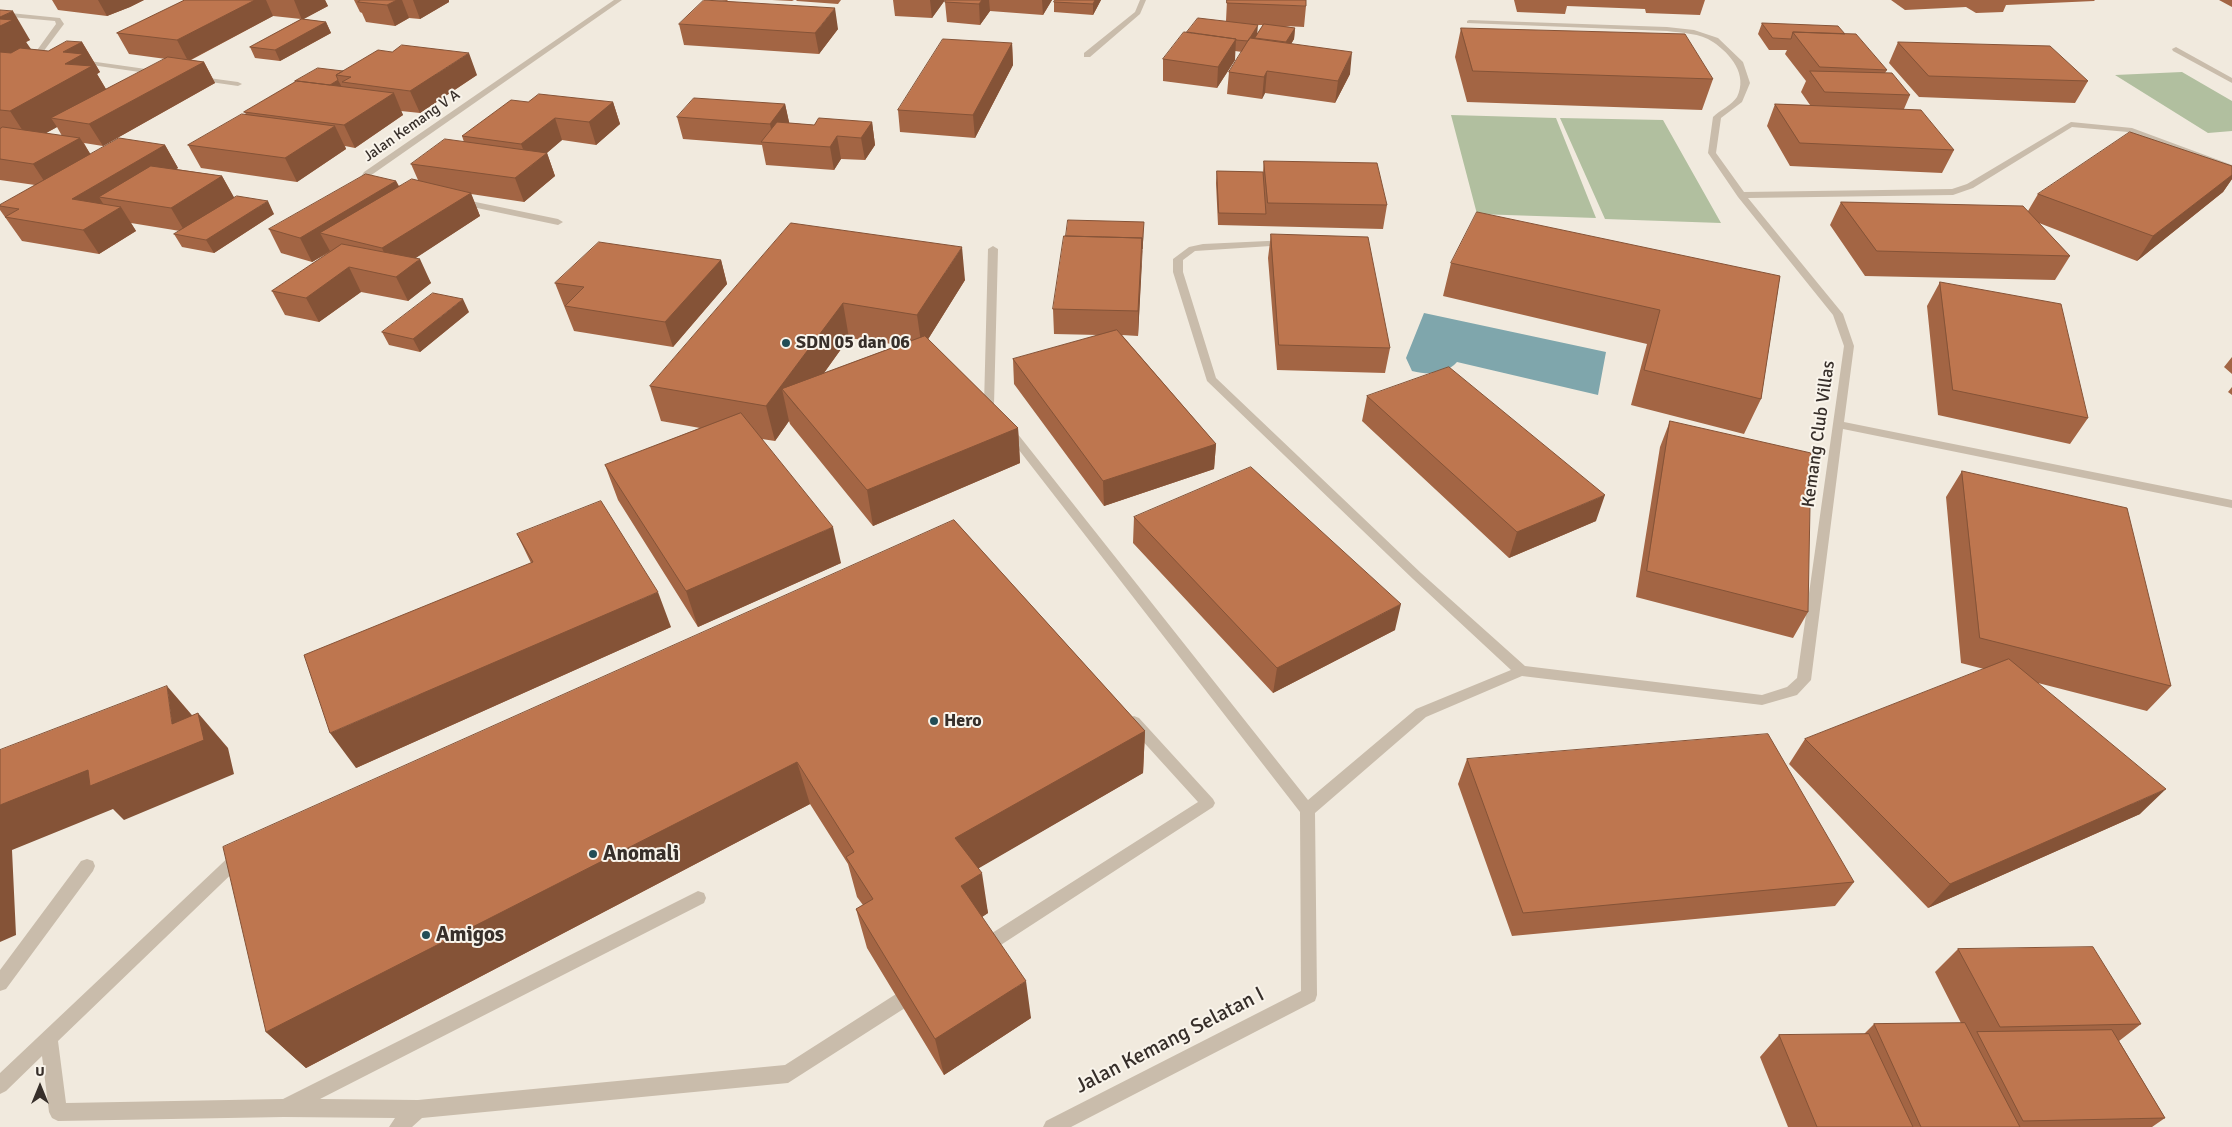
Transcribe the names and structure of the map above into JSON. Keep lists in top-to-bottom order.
{
  "streets": {
    "street": ["Jalan Kemang V A", "Kemang Club Villas", "Jalan Kemang Selatan I"]
  },
  "crossings": [
    ["Kemang Club Villas", "Jalan Kemang Selatan I"]
  ],
  "places": [
    "SDN 05 dan 06",
    "Hero",
    "Anomali",
    "Amigos"
  ],
  "north": "top"
}
